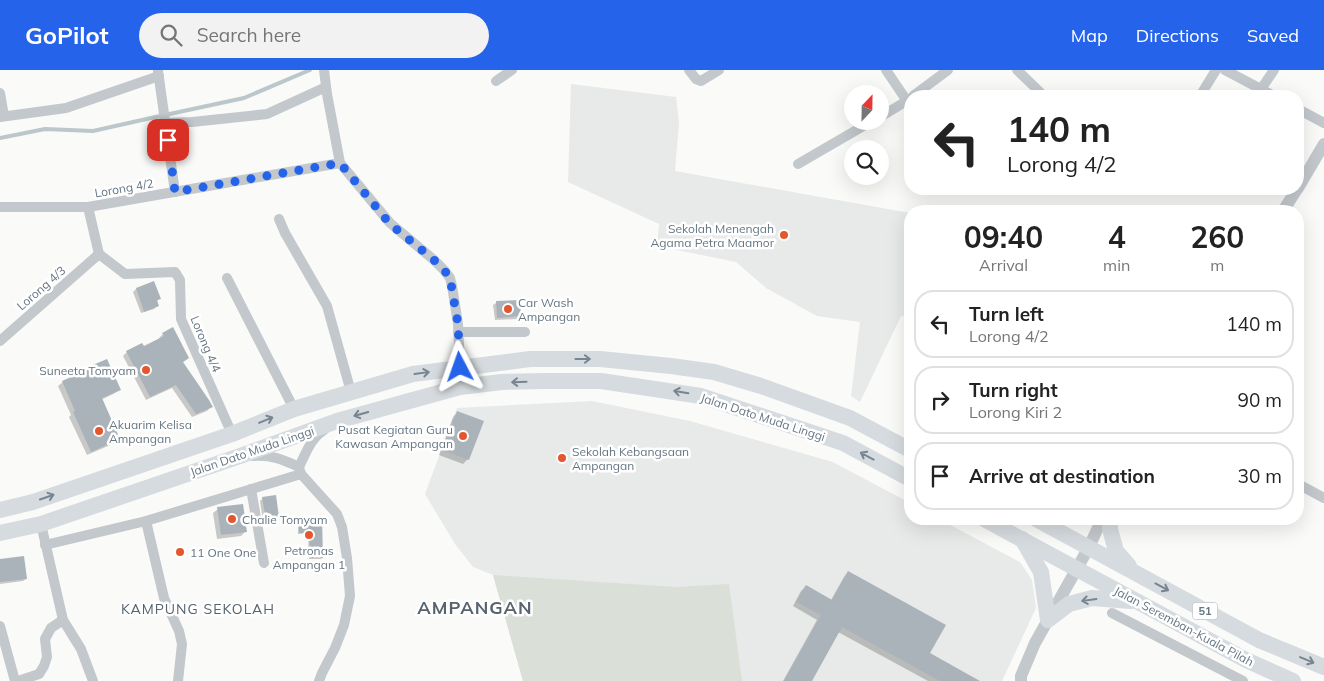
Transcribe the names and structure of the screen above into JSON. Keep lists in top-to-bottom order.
{
  "streets": {
    "highway": ["Jalan Dato Muda Linggi", "51", "Jalan Seremban-Kuala Pilah"],
    "street": ["Lorong 4/2", "Lorong 4/3", "Lorong 4/4"]
  },
  "crossings": [
    ["Lorong 4/3", "Lorong 4/4"],
    ["Lorong 4/4", "Jalan Dato Muda Linggi"],
    ["51", "Jalan Seremban-Kuala Pilah"]
  ],
  "districts": ["AMPANGAN", "KAMPUNG SEKOLAH"],
  "places": [
    "Sekolah Menengah Agama Petra Maamor",
    "Car Wash Ampangan",
    "Suneeta Tomyam",
    "Akuarim Kelisa Ampangan",
    "Pusat Kegiatan Guru Kawasan Ampangan",
    "Sekolah Kebangsaan Ampangan",
    "Chalie Tomyam",
    "Petronas Ampangan 1",
    "11 One One"
  ],
  "north": "top",
  "page": {
    "header": "GoPilot",
    "search": "Search here",
    "nav": ["Map", "Directions", "Saved"],
    "turn": ["140 m", "Lorong 4/2"],
    "eta": [
      "09:40",
      "Arrival",
      "4",
      "min",
      "260",
      "m"
    ],
    "list": [
      {
        "name": "Turn left",
        "note": "Lorong 4/2",
        "value": "140 m"
      },
      {
        "name": "Turn right",
        "note": "Lorong Kiri 2",
        "value": "90 m"
      },
      {
        "name": "Arrive at destination",
        "value": "30 m"
      }
    ]
  }
}
